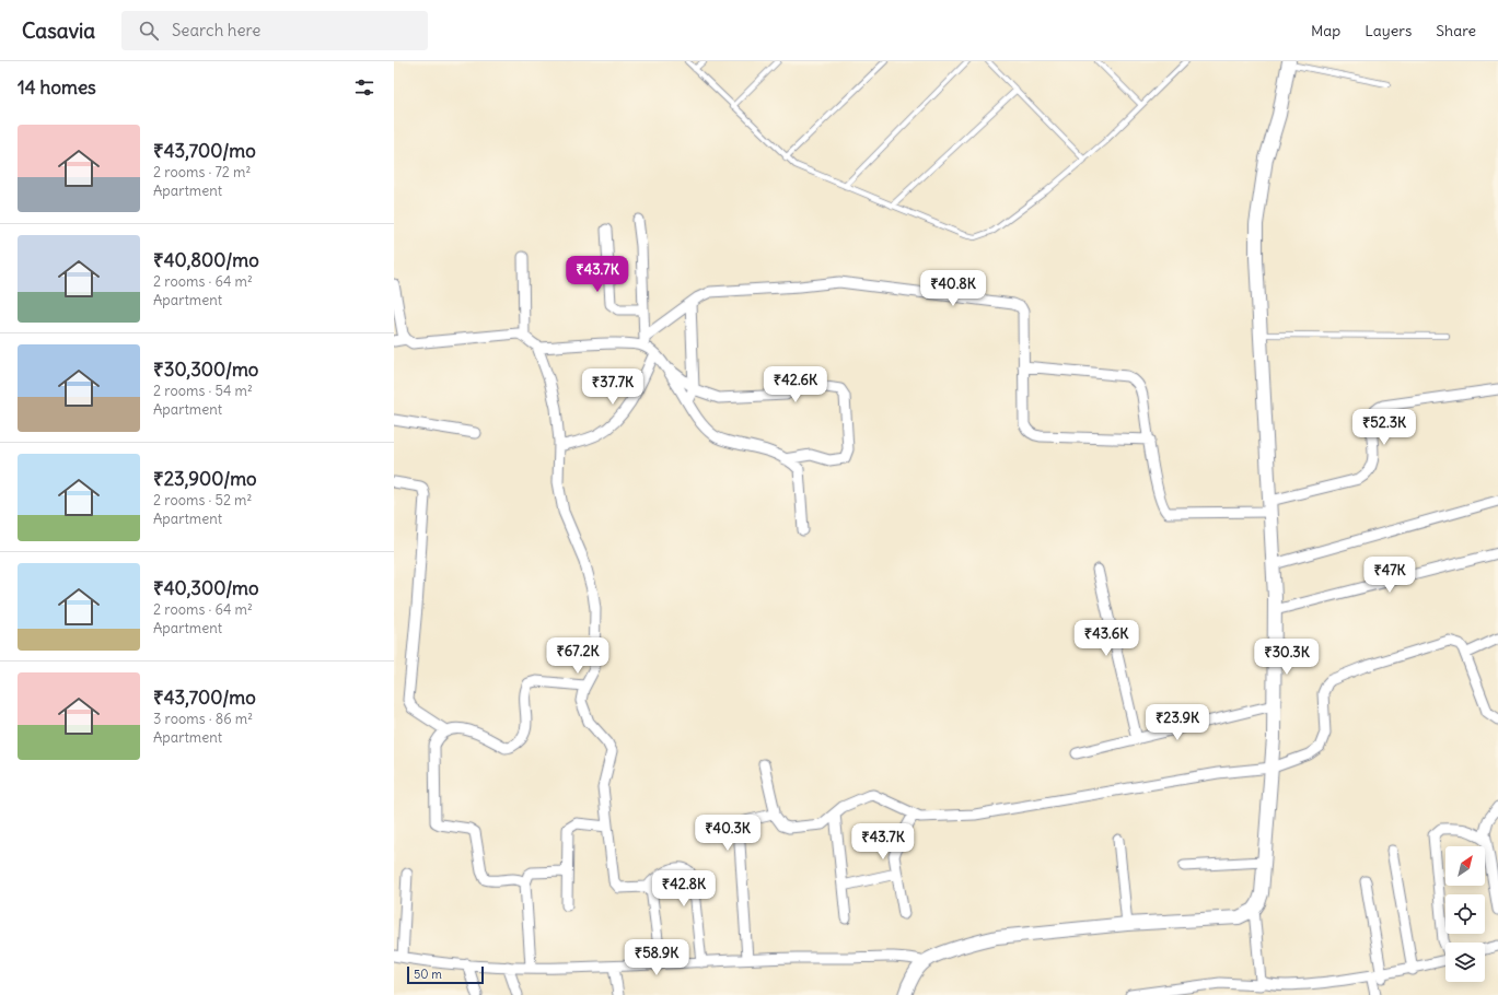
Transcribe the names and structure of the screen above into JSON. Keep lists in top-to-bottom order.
{
  "scale_bar": "50 m",
  "north": "top right",
  "page": {
    "header": "Casavia",
    "search": "Search here",
    "nav": ["Map", "Layers", "Share"],
    "heading": "14 homes",
    "list": [
      {
        "name": "₹43,700/mo",
        "note": "2 rooms · 72 m² · Apartment"
      },
      {
        "name": "₹40,800/mo",
        "note": "2 rooms · 64 m² · Apartment"
      },
      {
        "name": "₹30,300/mo",
        "note": "2 rooms · 54 m² · Apartment"
      },
      {
        "name": "₹23,900/mo",
        "note": "2 rooms · 52 m² · Apartment"
      },
      {
        "name": "₹40,300/mo",
        "note": "2 rooms · 64 m² · Apartment"
      },
      {
        "name": "₹43,700/mo",
        "note": "3 rooms · 86 m² · Apartment"
      }
    ],
    "price": [
      "₹43.7K",
      "₹40.8K",
      "₹42.6K",
      "₹37.7K",
      "₹52.3K",
      "₹47K",
      "₹43.6K",
      "₹67.2K",
      "₹30.3K",
      "₹23.9K",
      "₹40.3K",
      "₹43.7K",
      "₹42.8K",
      "₹58.9K"
    ],
    "scale": "50 m"
  }
}
